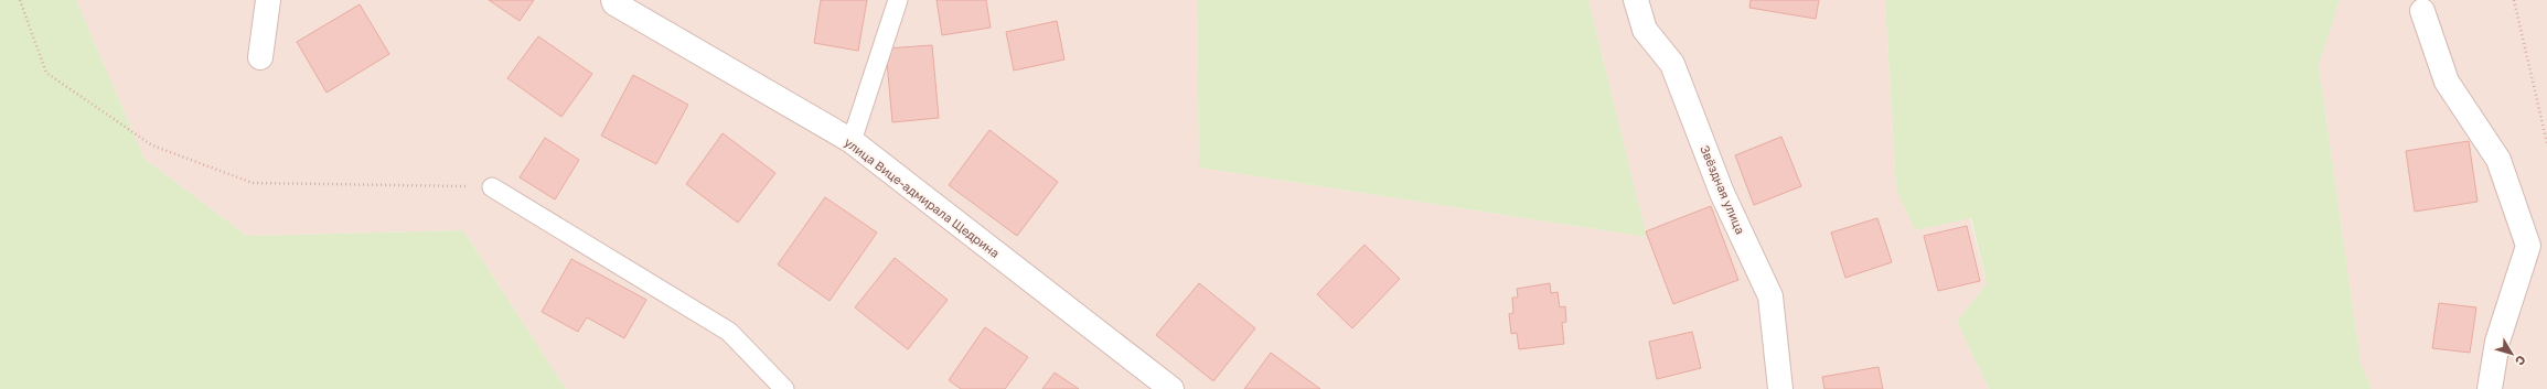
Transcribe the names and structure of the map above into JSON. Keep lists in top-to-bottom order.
{
  "streets": {
    "street": ["Звёздная улица", "улица Вице-адмирала Щедрина"]
  },
  "north": "bottom right"
}
